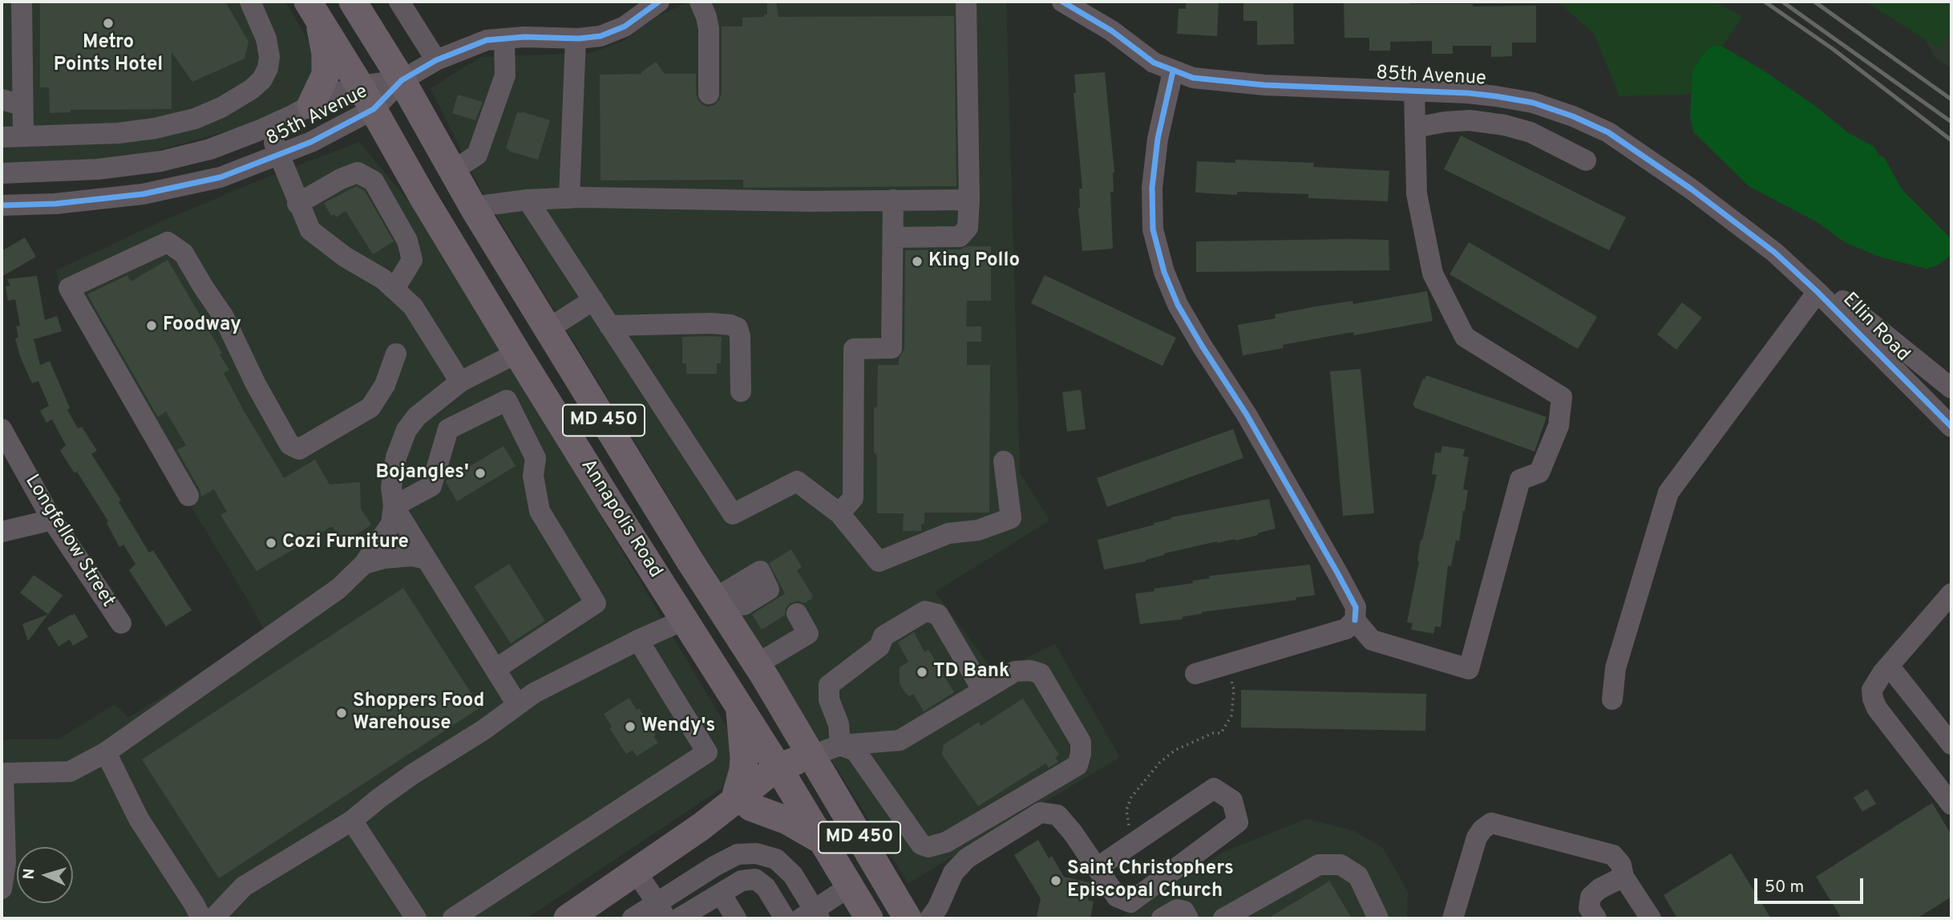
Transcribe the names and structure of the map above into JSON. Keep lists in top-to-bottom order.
{
  "streets": {
    "main road": ["MD 450", "Annapolis Road"],
    "street": ["85th Avenue", "Ellin Road", "Longfellow Street"]
  },
  "crossings": [
    ["85th Avenue", "Ellin Road"],
    ["85th Avenue", "Annapolis Road"]
  ],
  "places": [
    "Metro Points Hotel",
    "King Pollo",
    "Foodway",
    "Bojangles'",
    "Cozi Furniture",
    "TD Bank",
    "Shoppers Food Warehouse",
    "Wendy's",
    "Saint Christophers Episcopal Church"
  ],
  "scale_bar": "50 m",
  "north": "left"
}
